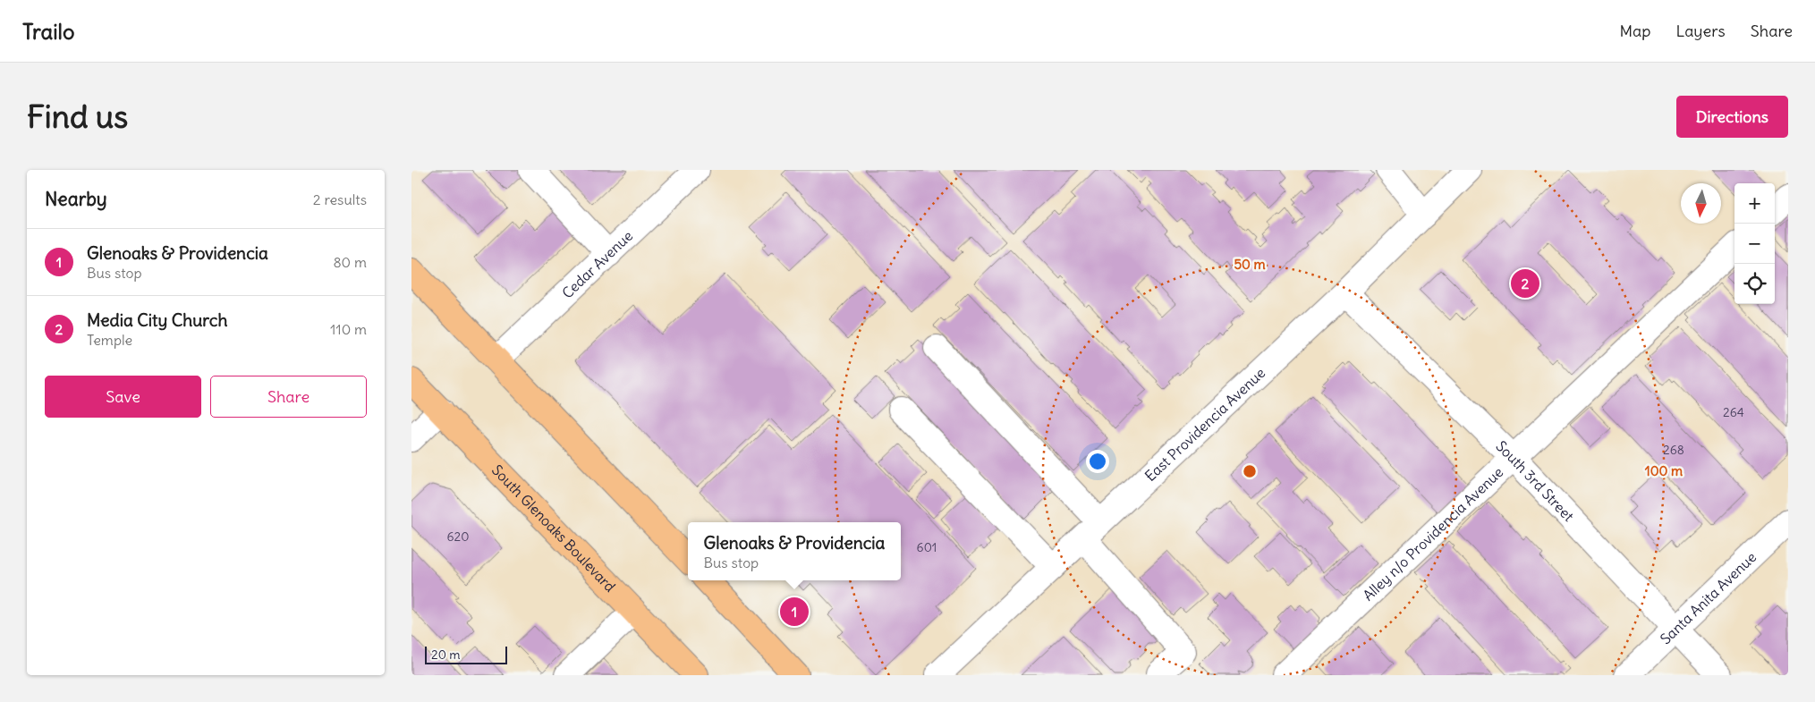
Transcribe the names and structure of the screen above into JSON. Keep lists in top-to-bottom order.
{
  "streets": {
    "main road": ["South Glenoaks Boulevard"],
    "street": [
      "Cedar Avenue",
      "East Providencia Avenue",
      "South 3rd Street",
      "Alley n/o Providencia Avenue",
      "Santa Anita Avenue"
    ]
  },
  "crossings": [
    ["East Providencia Avenue", "South 3rd Street"],
    ["South 3rd Street", "Alley n/o Providencia Avenue"],
    ["South 3rd Street", "Santa Anita Avenue"]
  ],
  "house_numbers": [
    "264",
    "268",
    "620",
    "601"
  ],
  "scale_bar": "20 m",
  "north": "bottom",
  "page": {
    "header": "Trailo",
    "nav": ["Map", "Layers", "Share"],
    "buttons": [
      "Directions",
      ["Save", "Share"]
    ],
    "title": "Find us",
    "heading": ["Nearby", "2 results"],
    "map_buttons": ["+", "−"],
    "list": [
      {
        "mark": "1",
        "name": "Glenoaks & Providencia",
        "note": "Bus stop",
        "value": "80 m"
      },
      {
        "mark": "2",
        "name": "Media City Church",
        "note": "Temple",
        "value": "110 m"
      }
    ],
    "pins": ["2", "1"],
    "popup": ["Glenoaks & Providencia", "Bus stop"],
    "scale": "20 m"
  },
  "rings": ["50 m", "100 m"]
}
